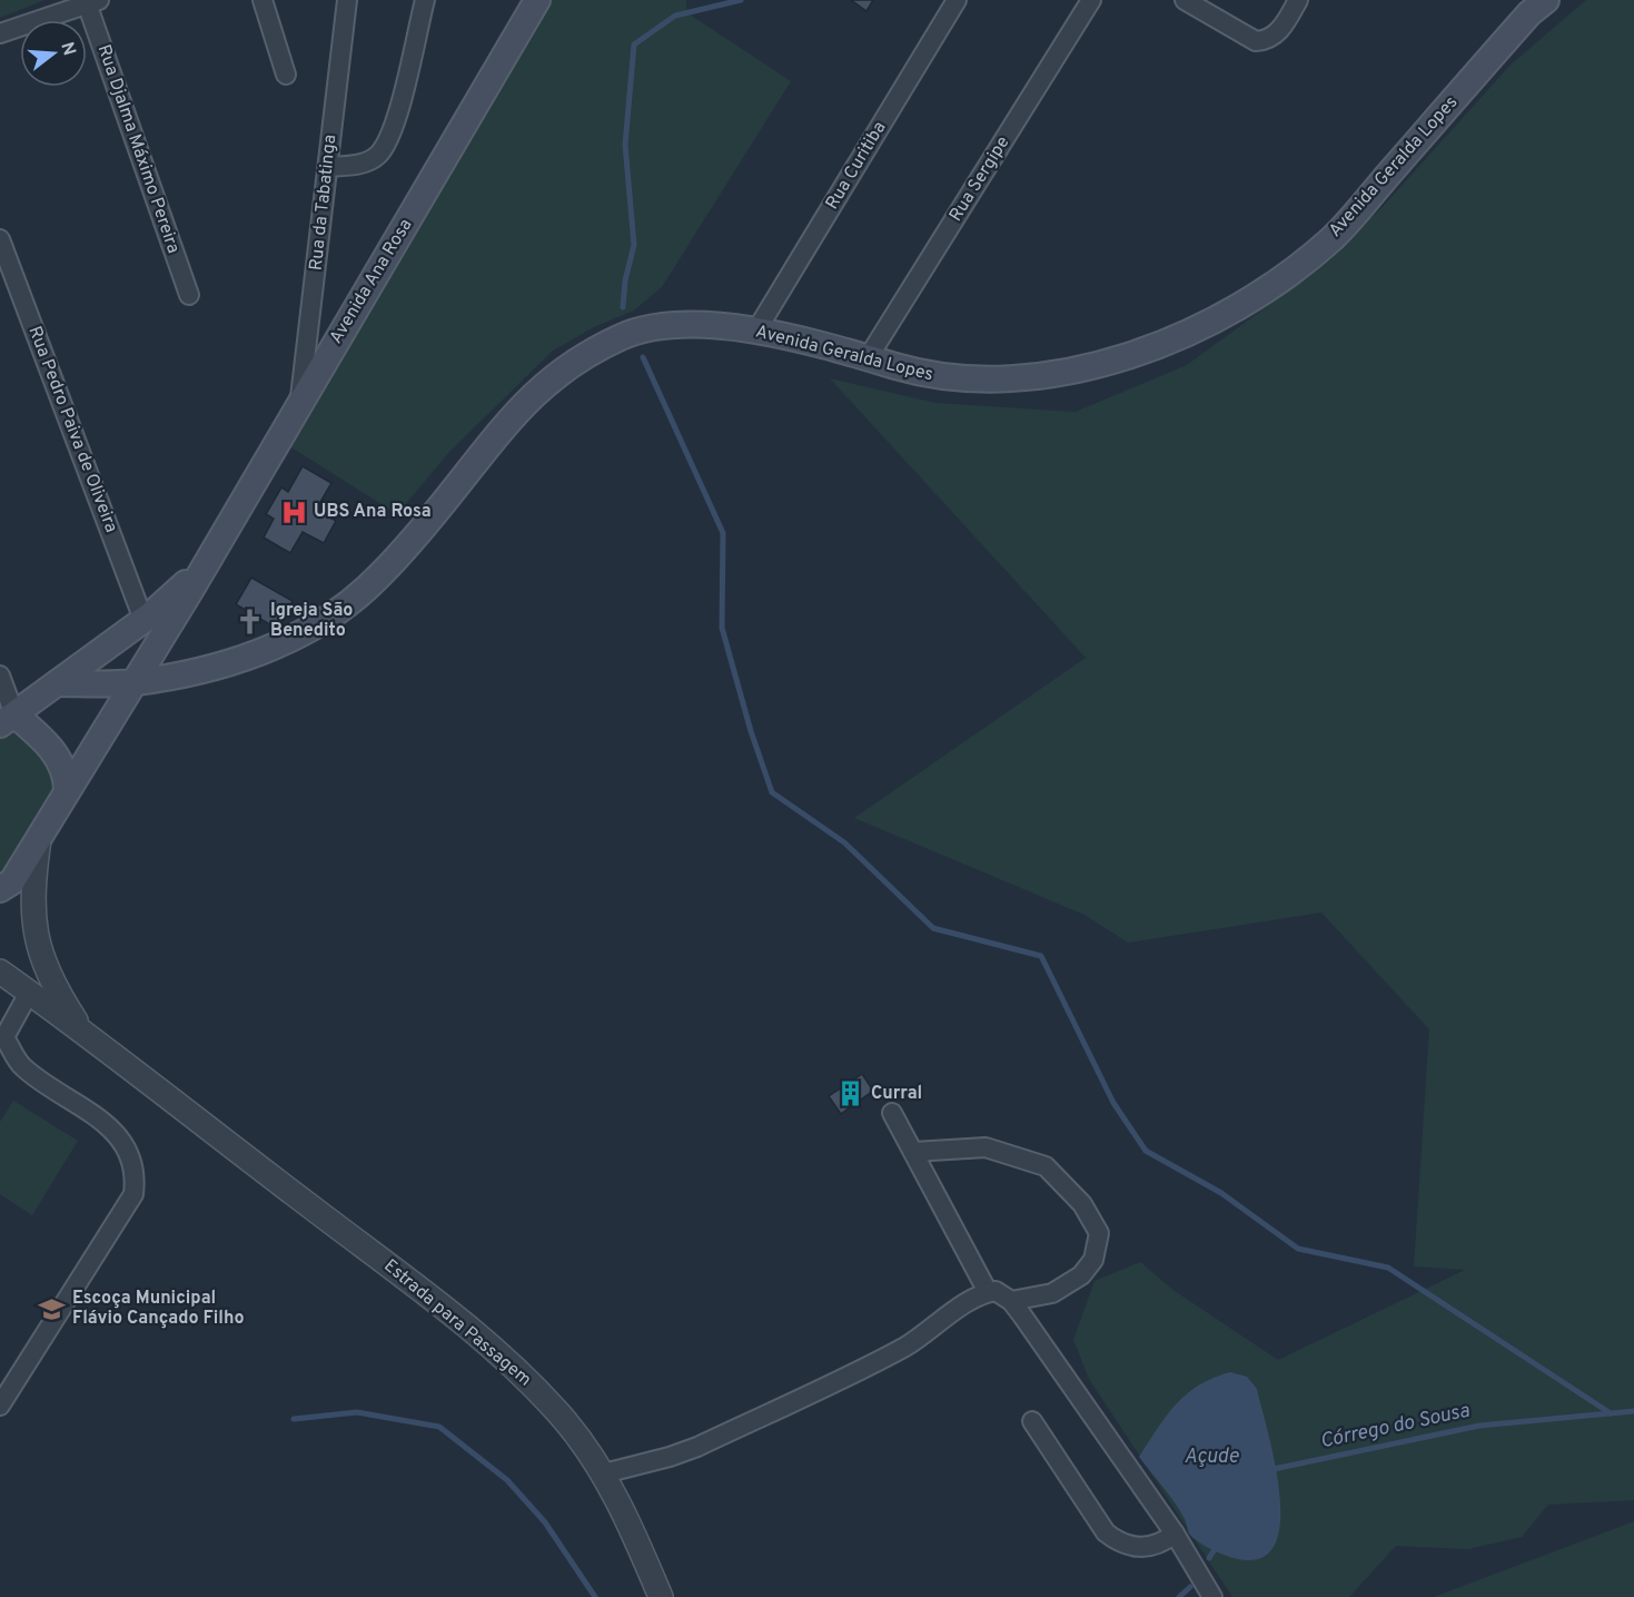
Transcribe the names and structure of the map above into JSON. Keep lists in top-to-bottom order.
{
  "streets": {
    "main road": ["Avenida Geralda Lopes", "Avenida Ana Rosa"],
    "street": [
      "Rua Djalma Máximo Pereira",
      "Rua Curitiba",
      "Rua Sergipe",
      "Rua da Tabatinga",
      "Rua Pedro Paiva de Oliveira",
      "Estrada para Passagem"
    ]
  },
  "crossings": [
    ["Rua Curitiba", "Avenida Geralda Lopes"],
    ["Avenida Geralda Lopes", "Rua Sergipe"],
    ["Avenida Geralda Lopes", "Avenida Ana Rosa"],
    ["Rua da Tabatinga", "Avenida Ana Rosa"],
    ["Avenida Ana Rosa", "Rua Pedro Paiva de Oliveira"]
  ],
  "water": ["Córrego do Sousa", "Açude"],
  "places": {
    "hospital": ["UBS Ana Rosa"],
    "church": ["Igreja São Benedito"],
    "building": ["Curral"],
    "school or university": ["Escoça Municipal Flávio Cançado Filho"]
  },
  "north": "right"
}
